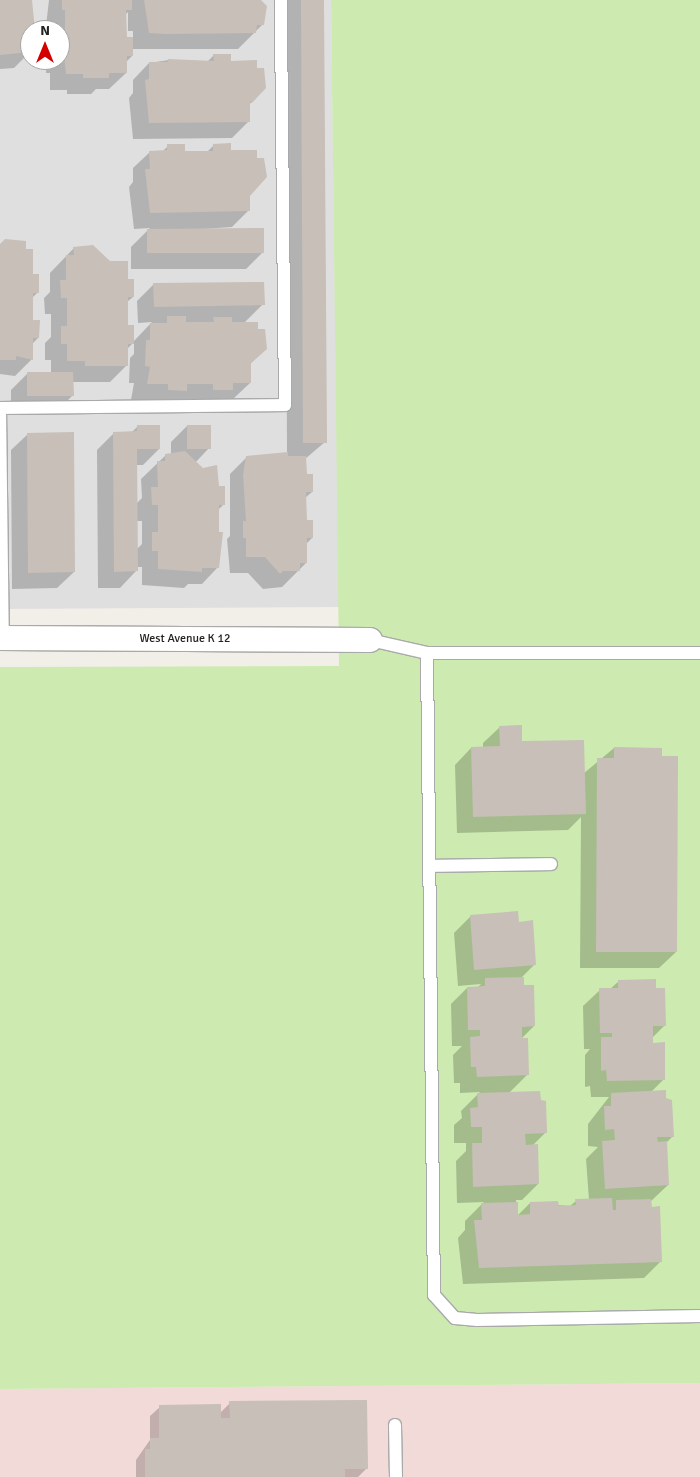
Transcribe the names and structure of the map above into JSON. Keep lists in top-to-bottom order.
{
  "streets": {
    "street": ["West Avenue K 12"]
  },
  "north": "top"
}
